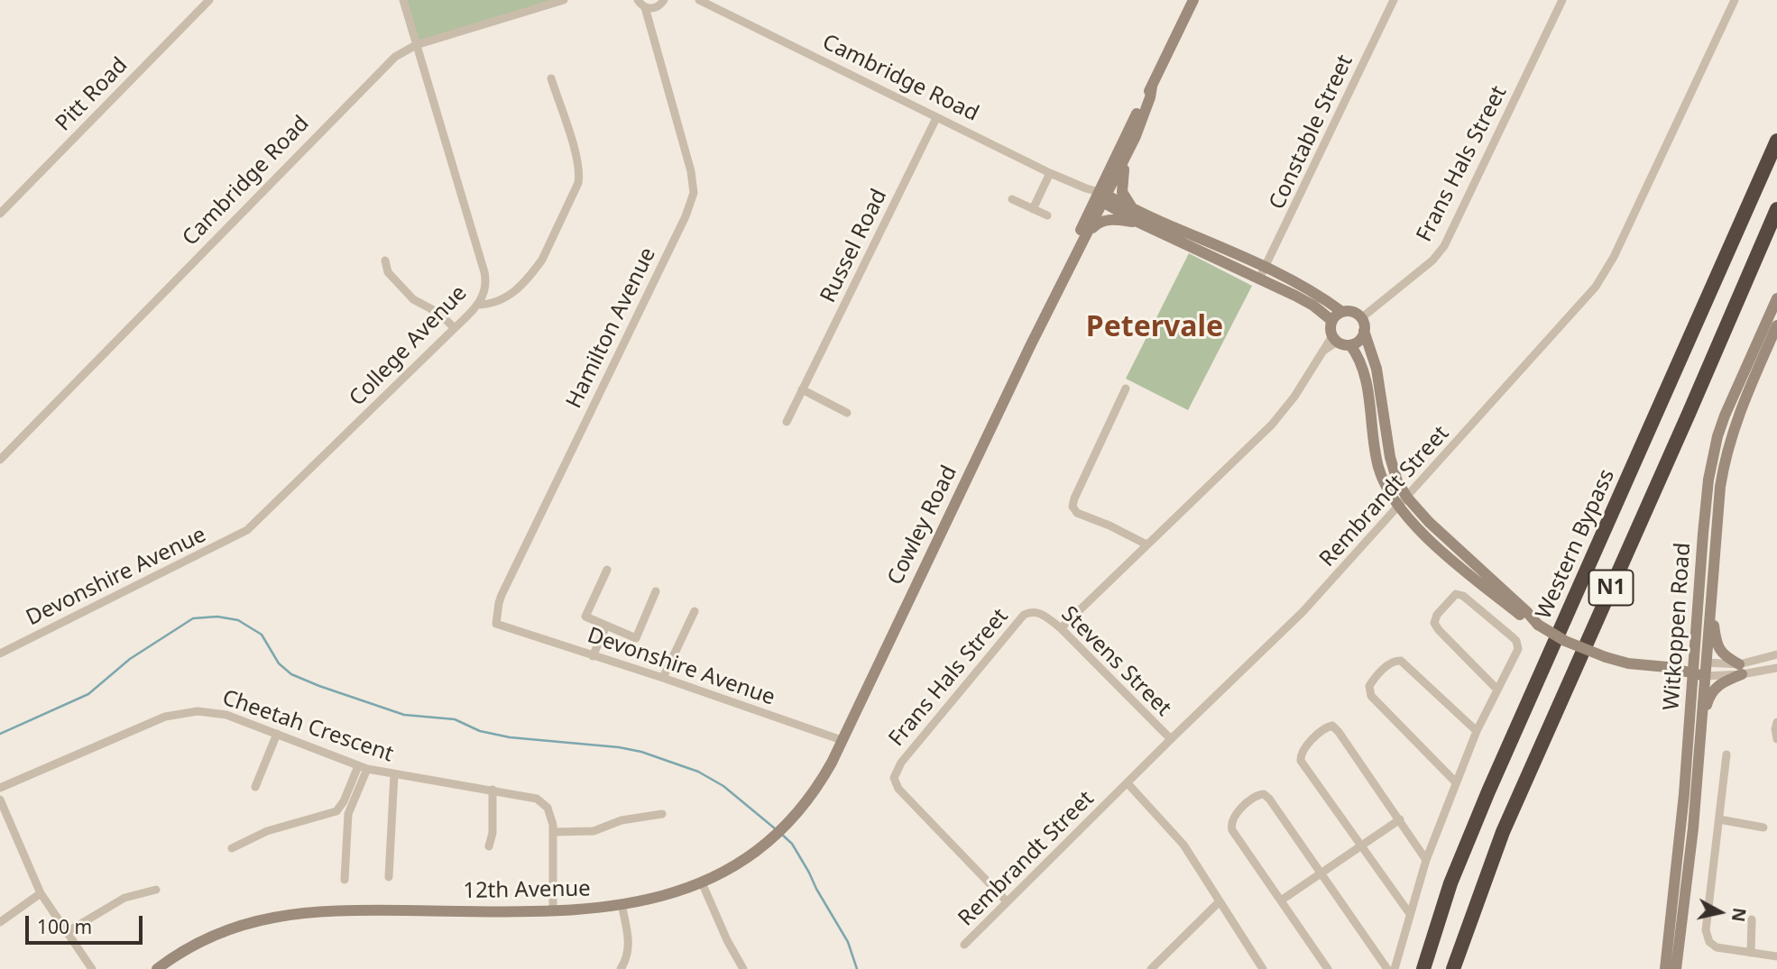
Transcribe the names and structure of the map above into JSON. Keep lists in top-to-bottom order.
{
  "streets": {
    "highway": ["Western Bypass", "N1"],
    "street": [
      "Cambridge Road",
      "Pitt Road",
      "Constable Street",
      "Frans Hals Street",
      "Russel Road",
      "Hamilton Avenue",
      "College Avenue",
      "Rembrandt Street",
      "Cowley Road",
      "Devonshire Avenue",
      "Witkoppen Road",
      "Stevens Street",
      "Cheetah Crescent",
      "12th Avenue"
    ]
  },
  "crossings": [
    ["Cambridge Road", "Constable Street"],
    ["Cambridge Road", "Frans Hals Street"],
    ["Cambridge Road", "Russel Road"],
    ["Cambridge Road", "College Avenue"],
    ["Cambridge Road", "Cowley Road"],
    ["Frans Hals Street", "Rembrandt Street"],
    ["Frans Hals Street", "Stevens Street"],
    ["Hamilton Avenue", "Devonshire Avenue"],
    ["College Avenue", "Devonshire Avenue"],
    ["Rembrandt Street", "Stevens Street"],
    ["Cowley Road", "Devonshire Avenue"],
    ["Cowley Road", "12th Avenue"],
    ["Devonshire Avenue", "12th Avenue"],
    ["Cheetah Crescent", "12th Avenue"]
  ],
  "districts": ["Petervale"],
  "scale_bar": "100 m",
  "north": "right"
}
